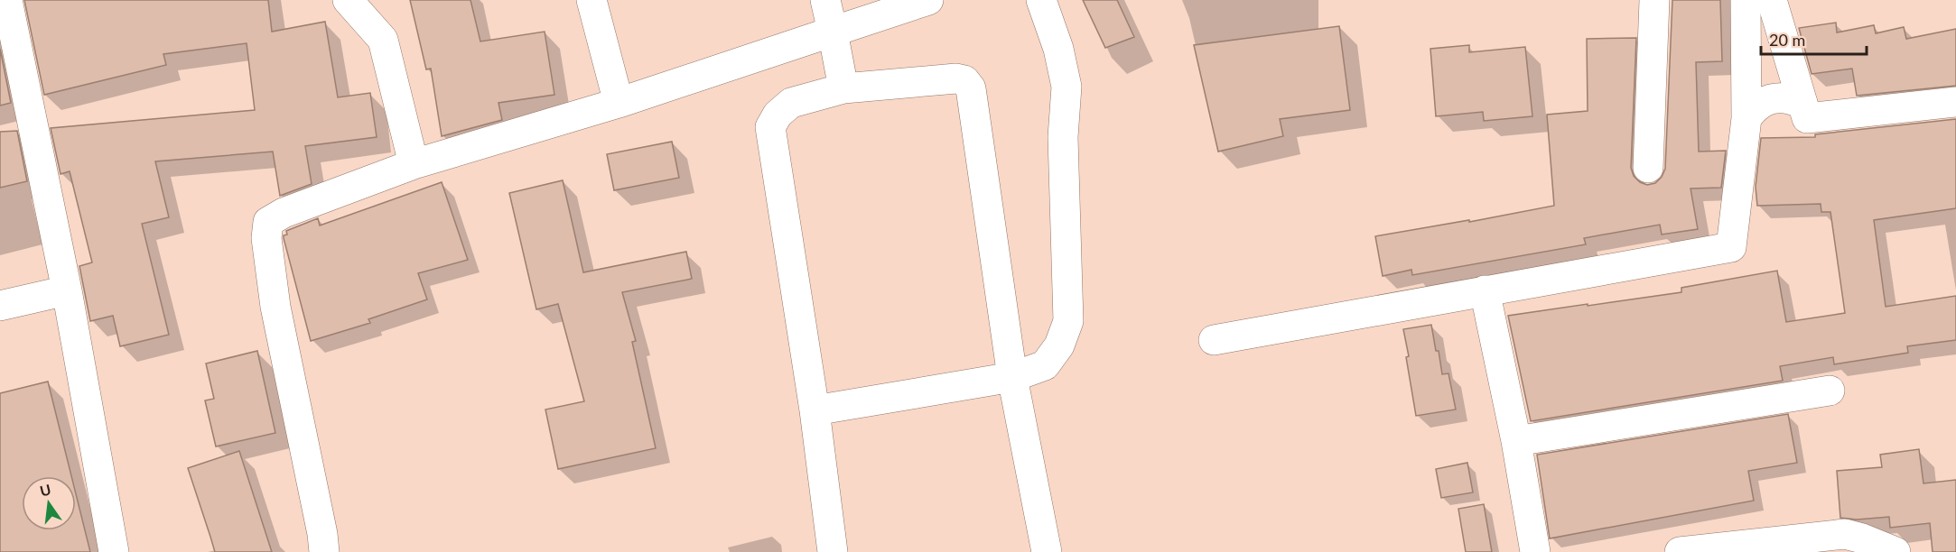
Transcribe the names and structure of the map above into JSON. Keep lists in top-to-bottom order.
{
  "scale_bar": "20 m",
  "north": "top"
}
